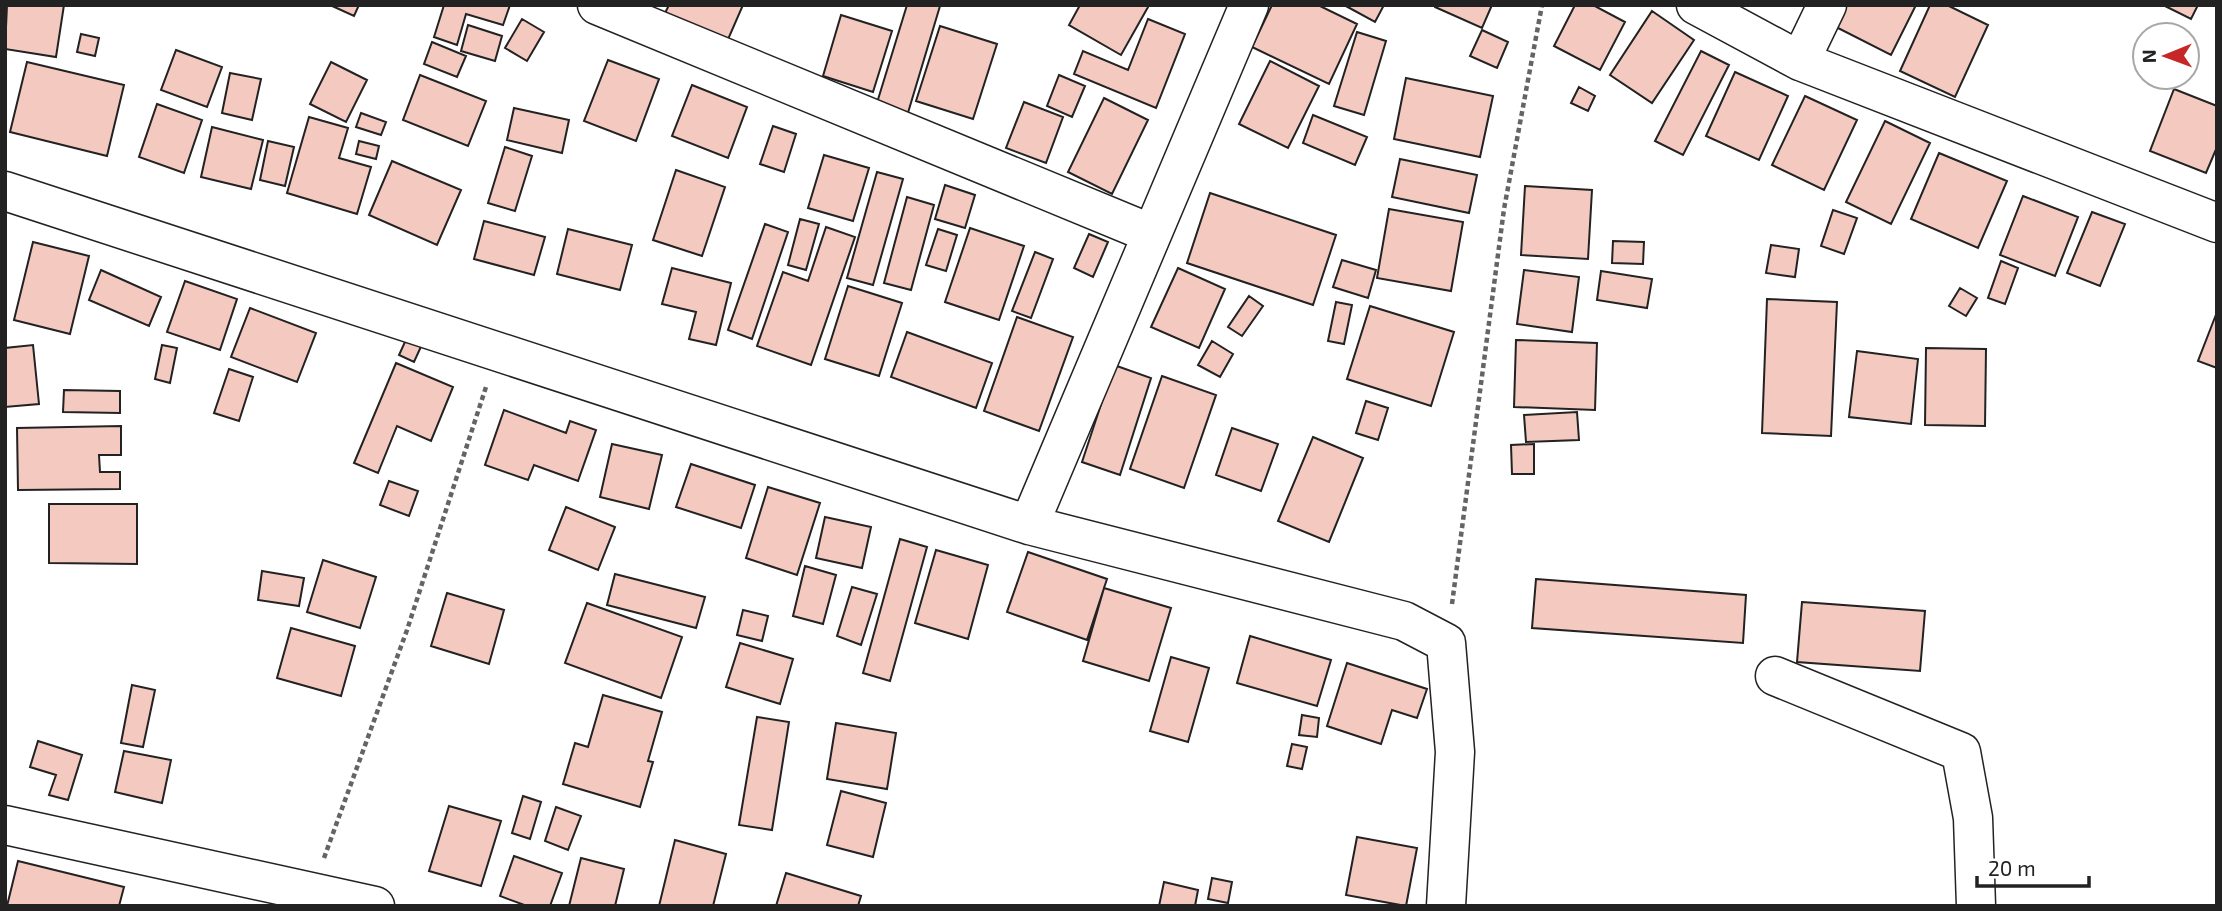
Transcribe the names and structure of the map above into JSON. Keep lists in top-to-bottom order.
{
  "scale_bar": "20 m",
  "north": "left"
}
